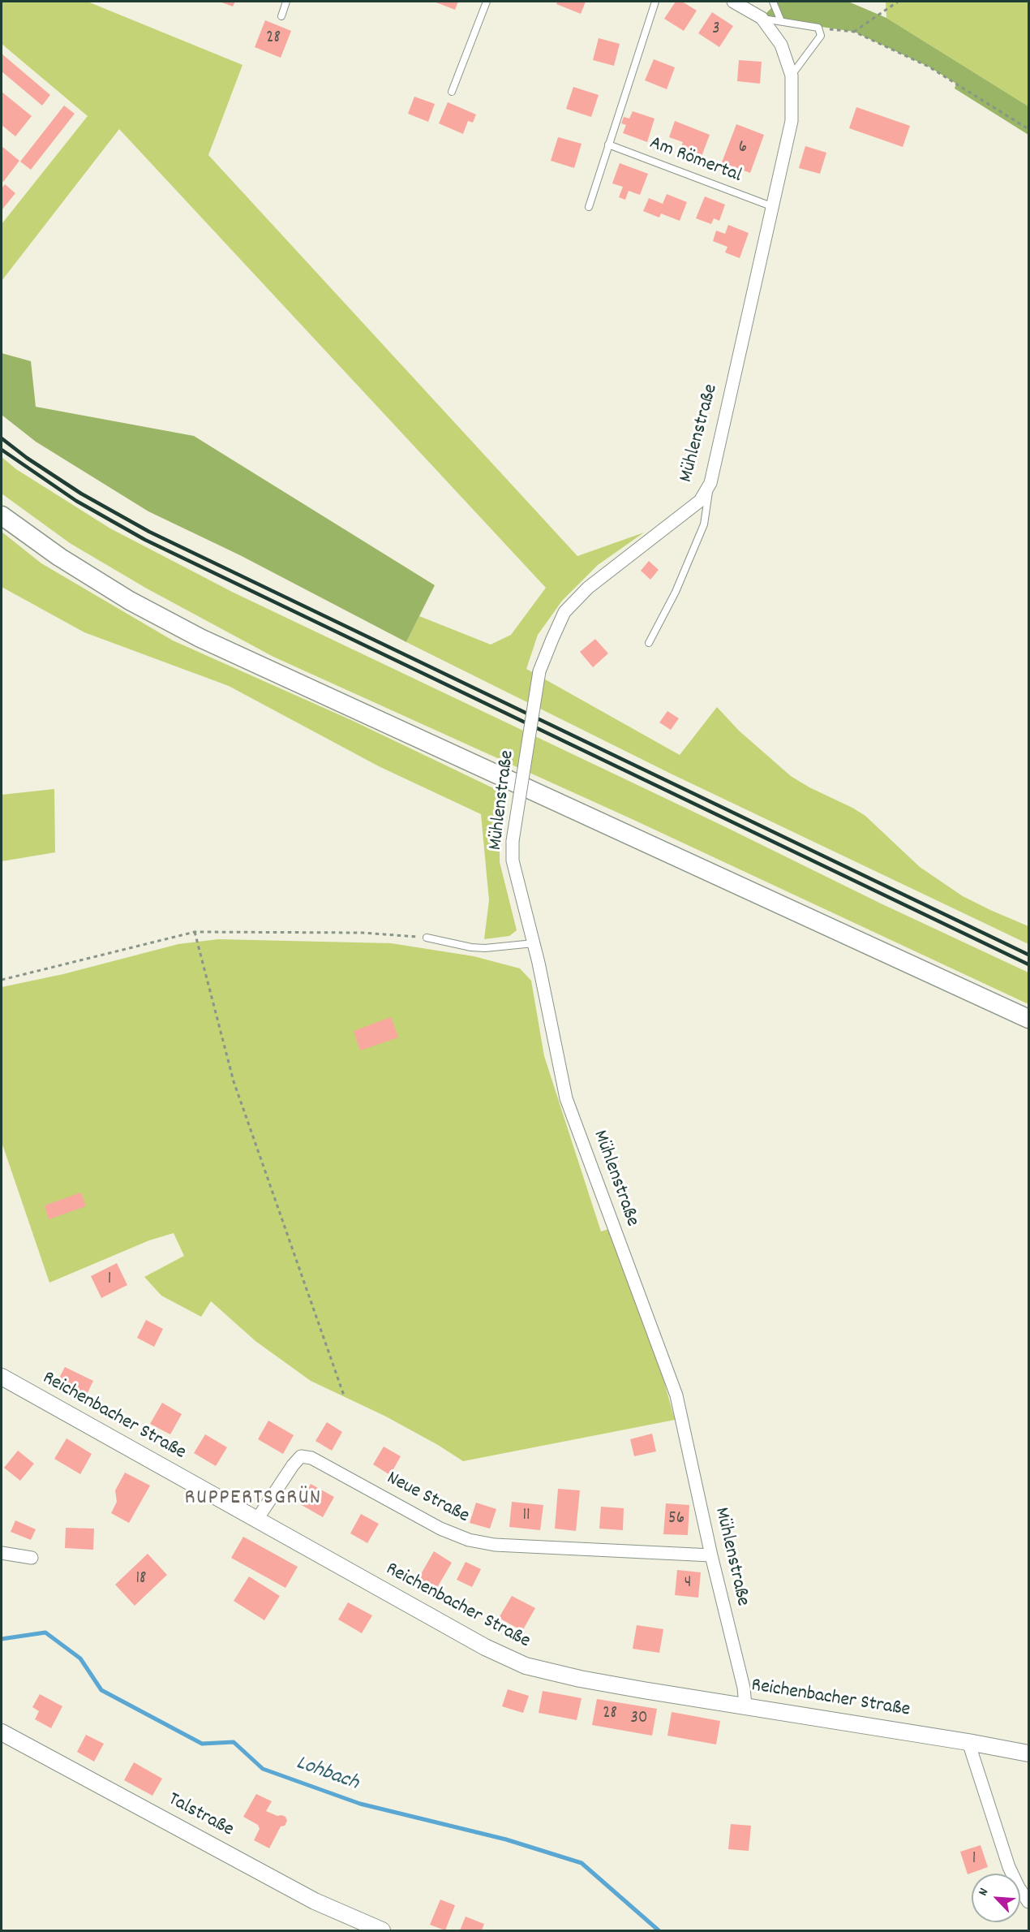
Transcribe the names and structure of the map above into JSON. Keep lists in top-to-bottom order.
{
  "streets": {
    "street": [
      "Mühlenstraße",
      "Reichenbacher Straße",
      "Neue Straße",
      "Talstraße"
    ],
    "lane": ["Am Römertal"]
  },
  "crossings": [
    ["Am Römertal", "Mühlenstraße"],
    ["Mühlenstraße", "Reichenbacher Straße"],
    ["Mühlenstraße", "Neue Straße"],
    ["Reichenbacher Straße", "Neue Straße"]
  ],
  "districts": ["RUPPERTSGRÜN"],
  "water": ["Lohbach"],
  "house_numbers": [
    "3",
    "28",
    "6",
    "1",
    "11",
    "56",
    "18",
    "4",
    "28",
    "30",
    "1"
  ],
  "north": "top left"
}
